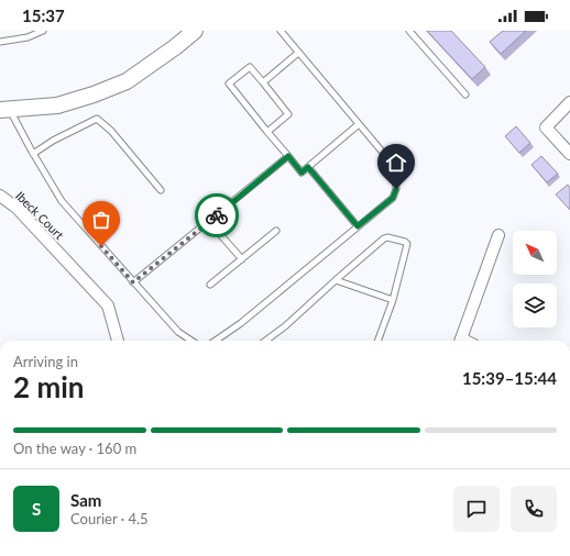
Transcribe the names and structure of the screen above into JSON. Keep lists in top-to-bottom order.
{
  "streets": {
    "street": ["Ibeck Court"]
  },
  "north": "top left",
  "page": {
    "status": "15:37",
    "heading": ["2 min", "Arriving in", "15:39–15:44"],
    "panel": ["Sam", "Courier · 4.5"],
    "bar": "On the way · 160 m",
    "round": "S"
  }
}
